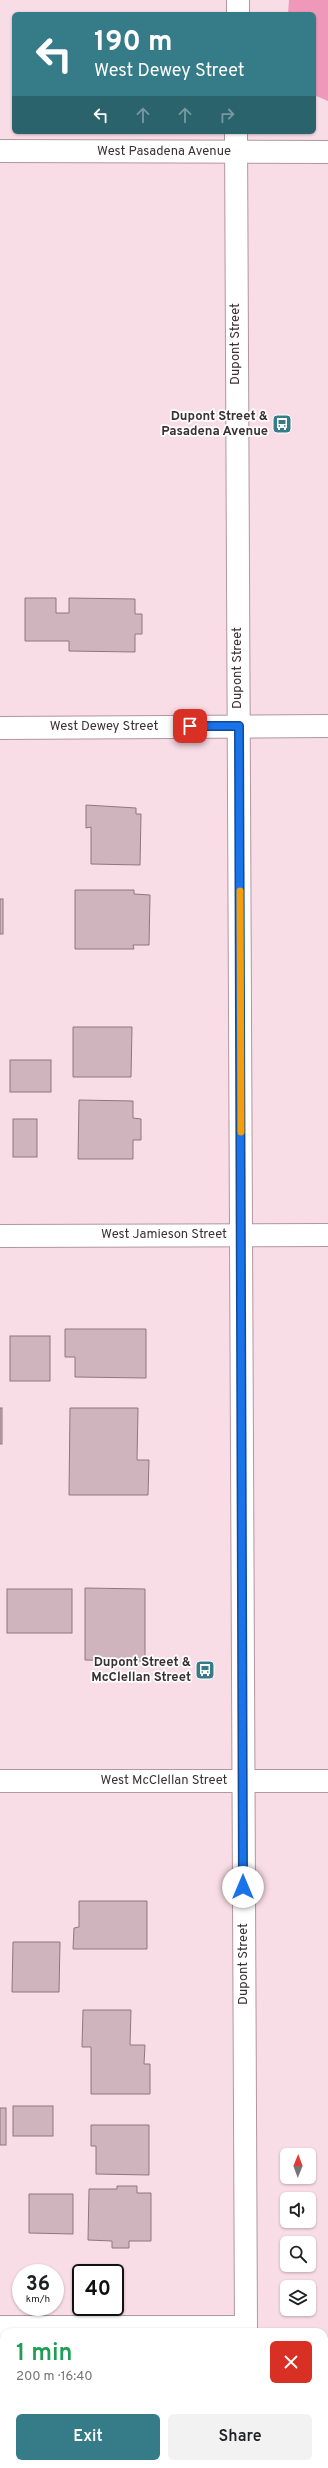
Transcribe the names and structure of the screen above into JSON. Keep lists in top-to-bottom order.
{
  "streets": {
    "street": [
      "West Pasadena Avenue",
      "Dupont Street",
      "West Dewey Street",
      "West Jamieson Street",
      "West McClellan Street"
    ]
  },
  "crossings": [
    ["West Pasadena Avenue", "Dupont Street"],
    ["Dupont Street", "West Dewey Street"],
    ["Dupont Street", "West Jamieson Street"],
    ["Dupont Street", "West McClellan Street"]
  ],
  "places": {
    "bus stop": ["Dupont Street & Pasadena Avenue", "Dupont Street & McClellan Street"]
  },
  "north": "top",
  "page": {
    "turn": ["190 m", "West Dewey Street"],
    "speed": "36 km/h",
    "limit": "40",
    "heading": ["1 min", "200 m · 16:40"],
    "buttons": ["Exit", "Share"]
  }
}
